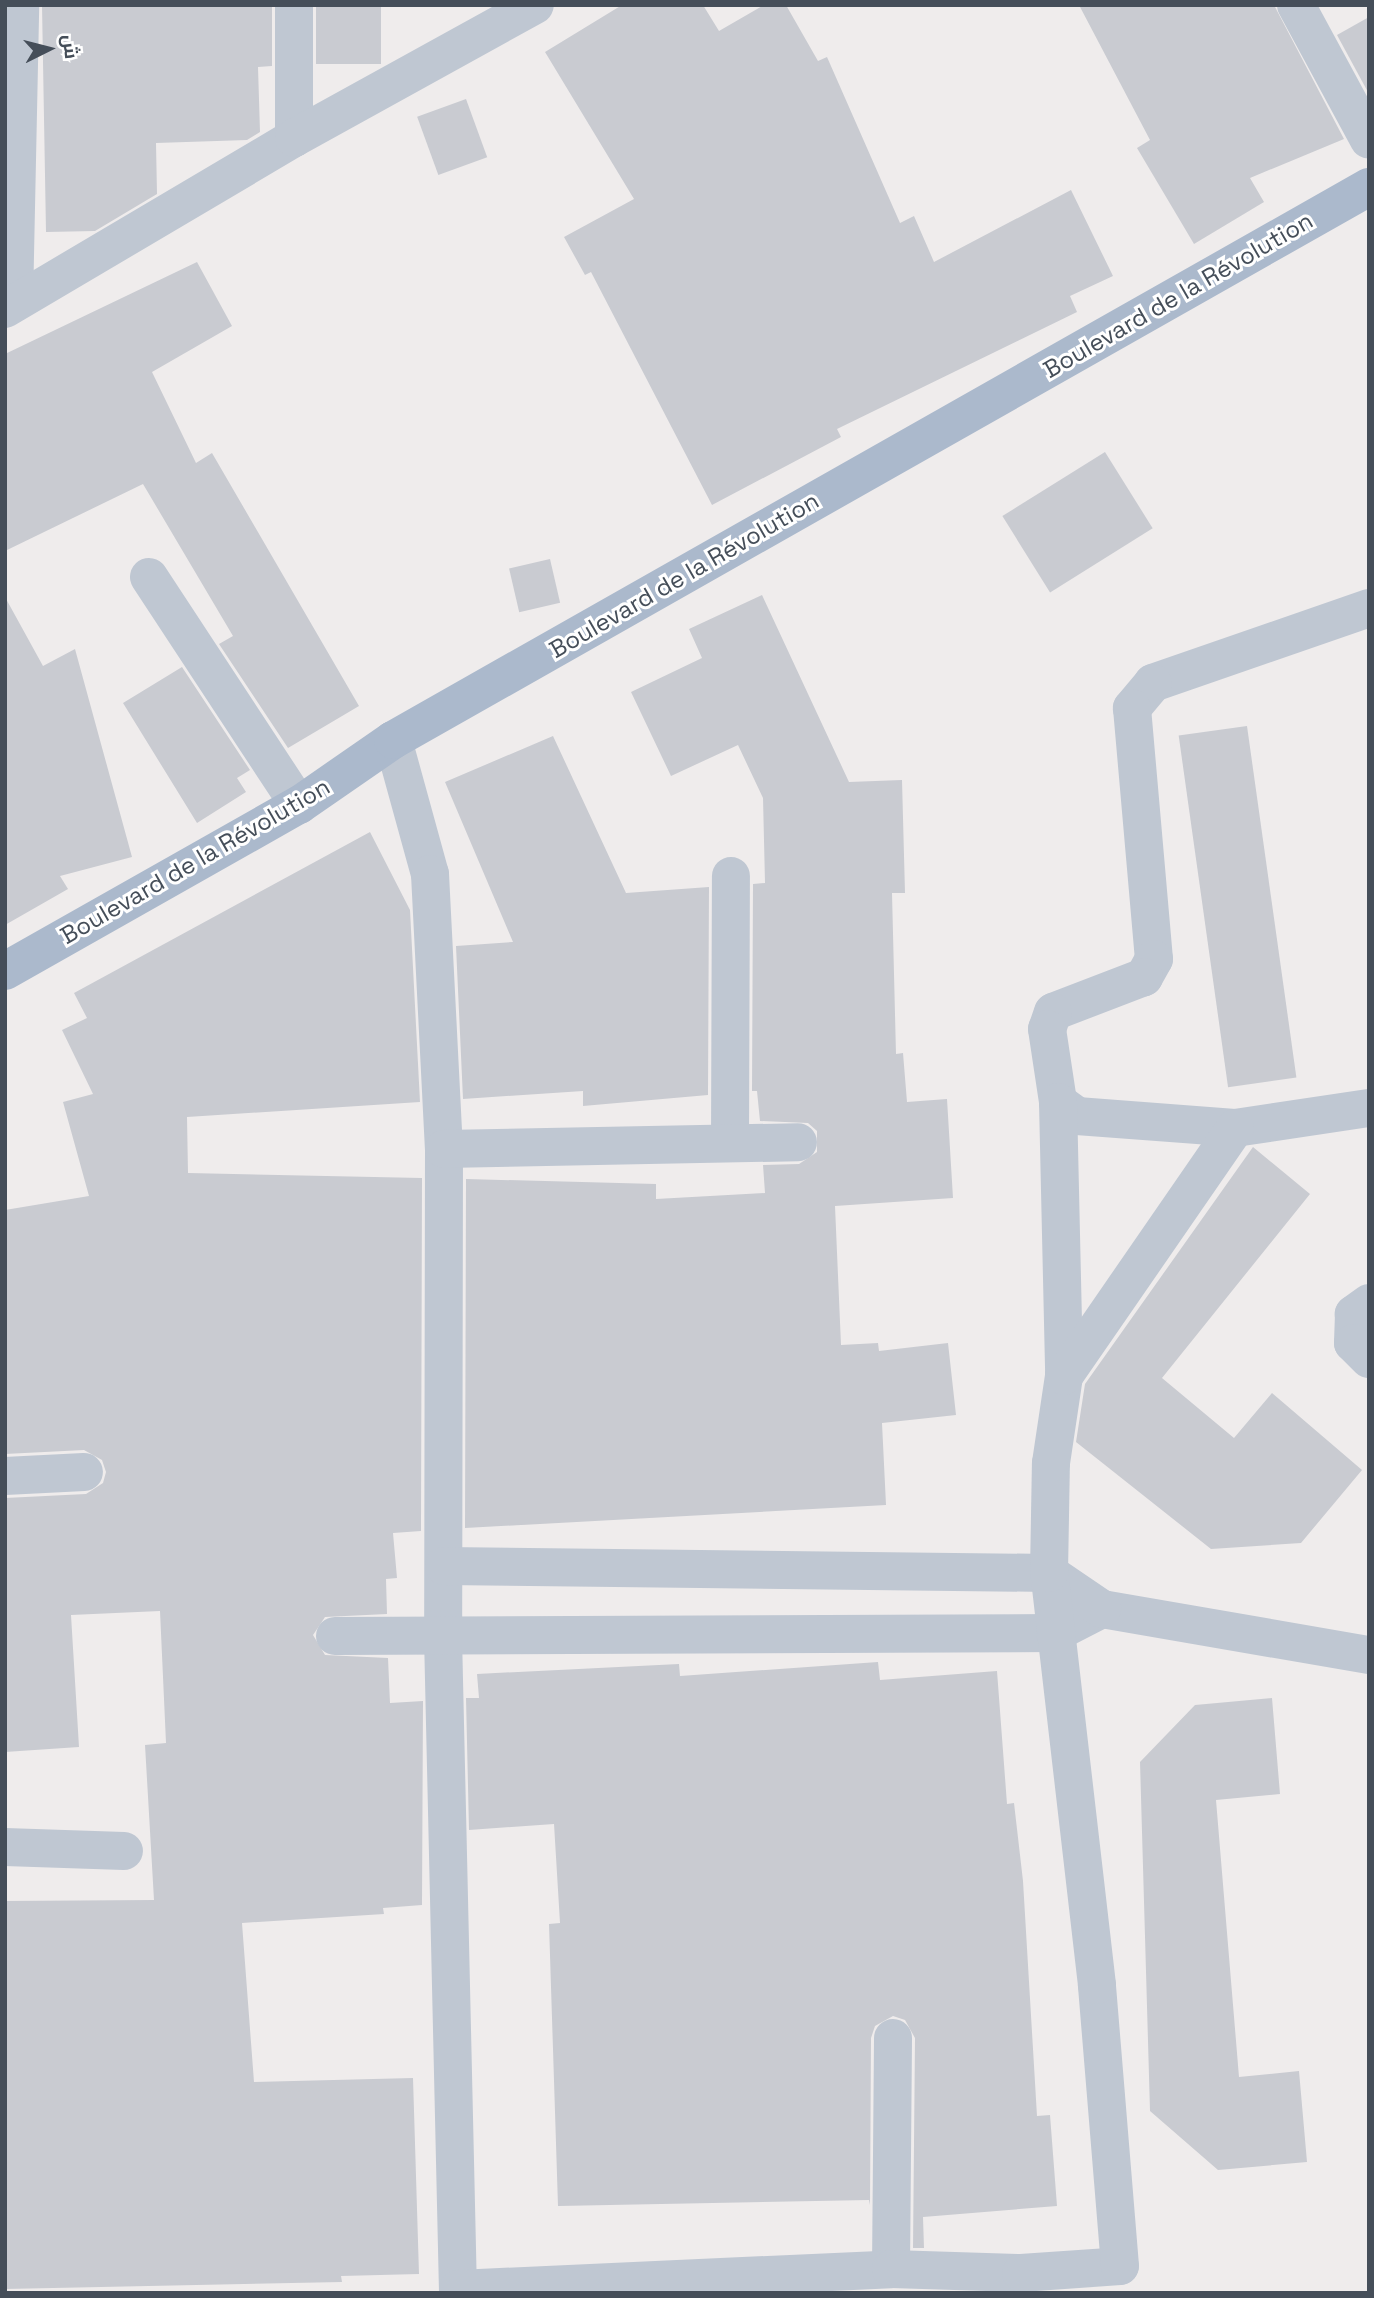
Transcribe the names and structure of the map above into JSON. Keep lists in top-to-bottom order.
{
  "streets": {
    "main road": ["Boulevard de la Révolution"]
  },
  "north": "right"
}
